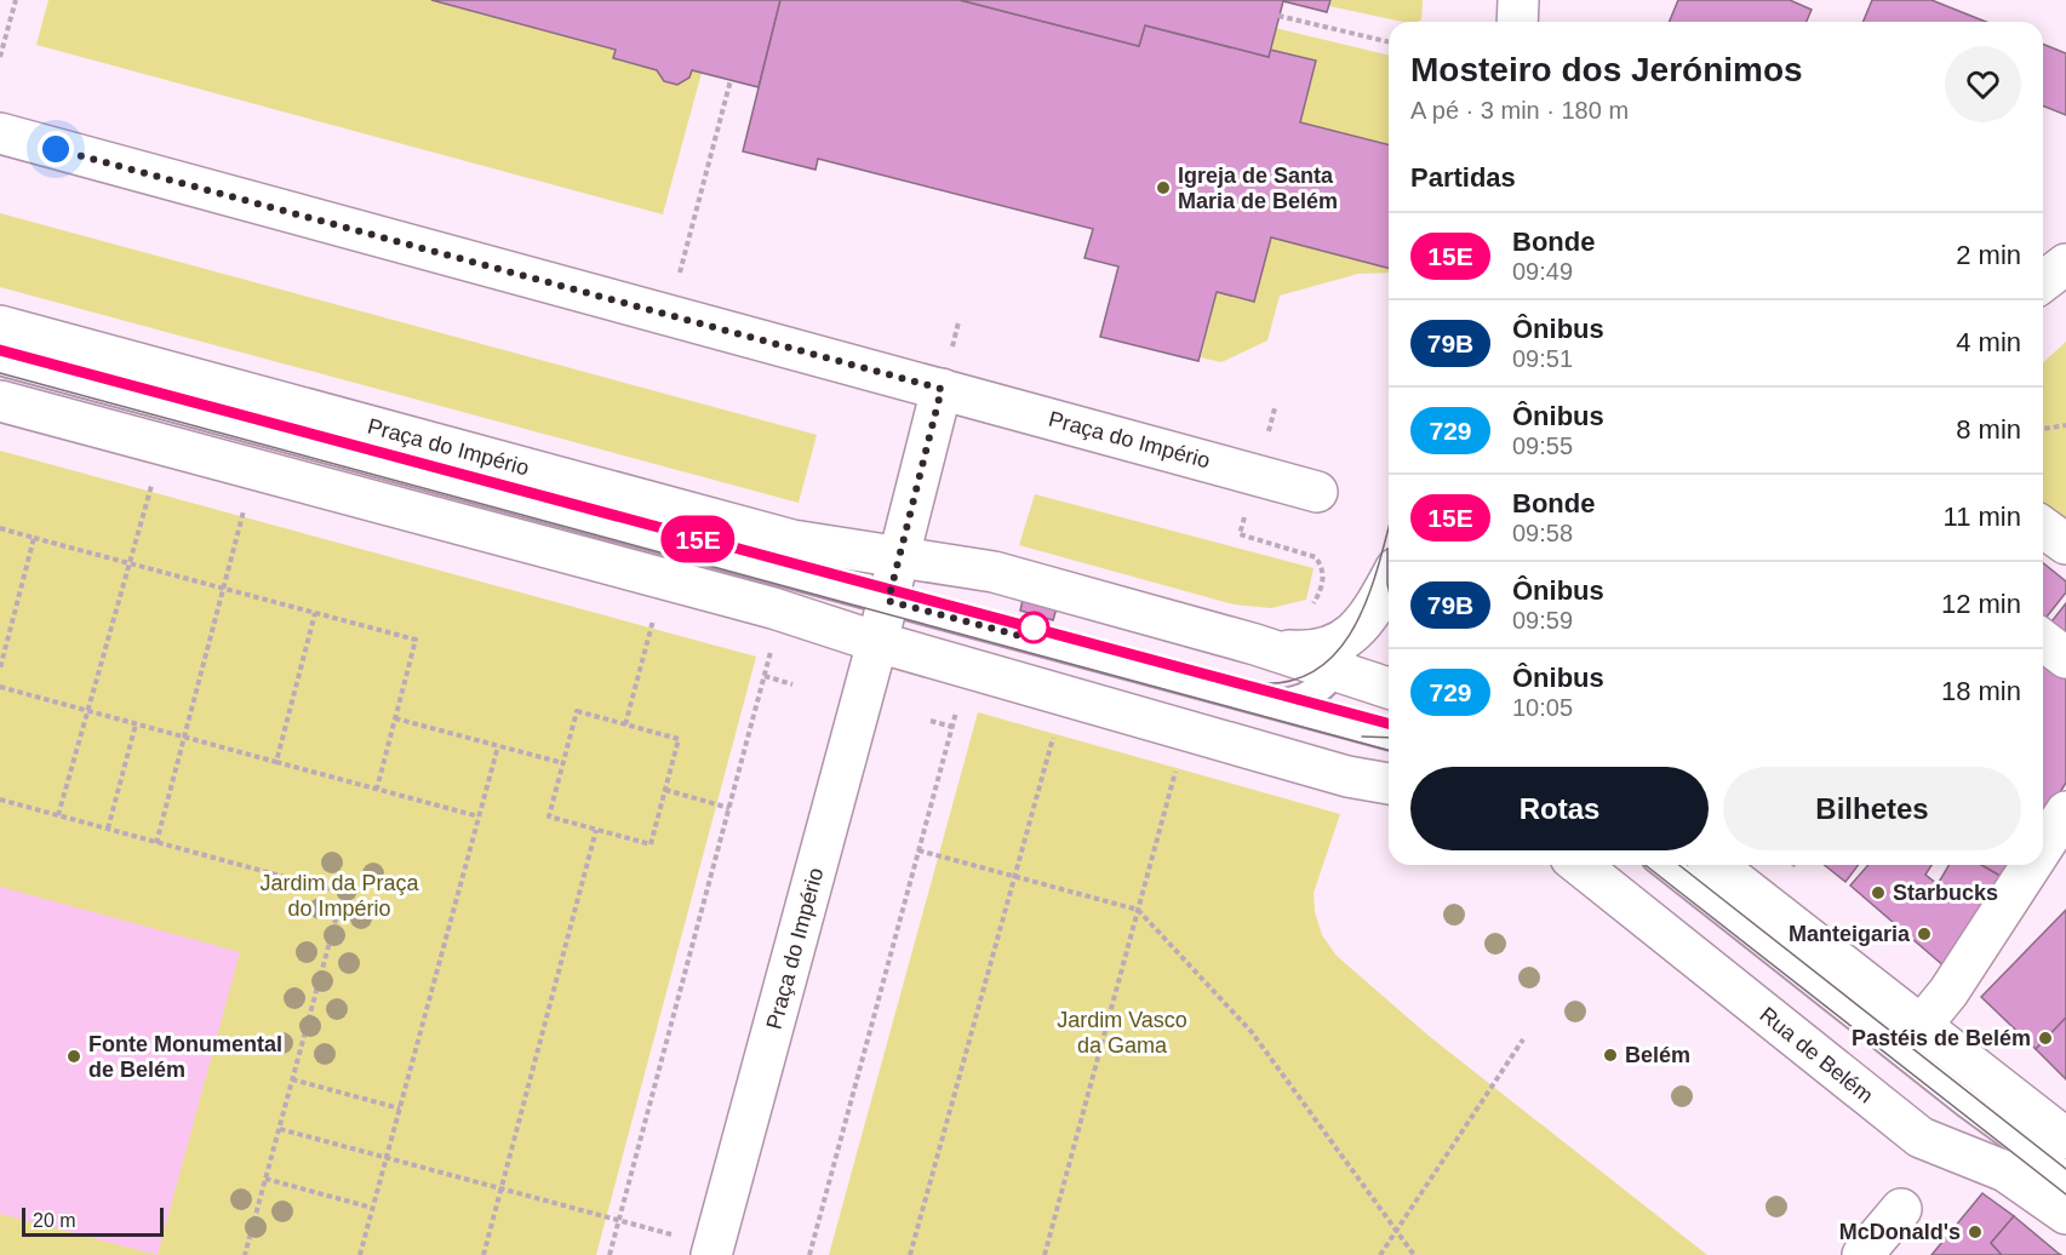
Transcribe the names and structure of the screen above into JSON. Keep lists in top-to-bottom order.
{
  "streets": {
    "street": ["Praça do Império", "Rua de Belém"]
  },
  "parks": ["Jardim da Praça do Império", "Jardim Vasco da Gama"],
  "places": [
    "Igreja de Santa Maria de Belém",
    "Starbucks",
    "Manteigaria",
    "Pastéis de Belém",
    "Belém",
    "Fonte Monumental de Belém",
    "McDonald's"
  ],
  "lines": ["tram line 15E"],
  "scale_bar": "20 m",
  "page": {
    "on_map": "15E",
    "heading": [
      ["Mosteiro dos Jerónimos", "A pé · 3 min · 180 m"],
      "Partidas"
    ],
    "list": [
      {
        "mark": "15E",
        "name": "Bonde",
        "note": "09:49",
        "value": "2 min"
      },
      {
        "mark": "79B",
        "name": "Ônibus",
        "note": "09:51",
        "value": "4 min"
      },
      {
        "mark": "729",
        "name": "Ônibus",
        "note": "09:55",
        "value": "8 min"
      },
      {
        "mark": "15E",
        "name": "Bonde",
        "note": "09:58",
        "value": "11 min"
      },
      {
        "mark": "79B",
        "name": "Ônibus",
        "note": "09:59",
        "value": "12 min"
      },
      {
        "mark": "729",
        "name": "Ônibus",
        "note": "10:05",
        "value": "18 min"
      }
    ],
    "buttons": ["Rotas", "Bilhetes"],
    "scale": "20 m"
  }
}
